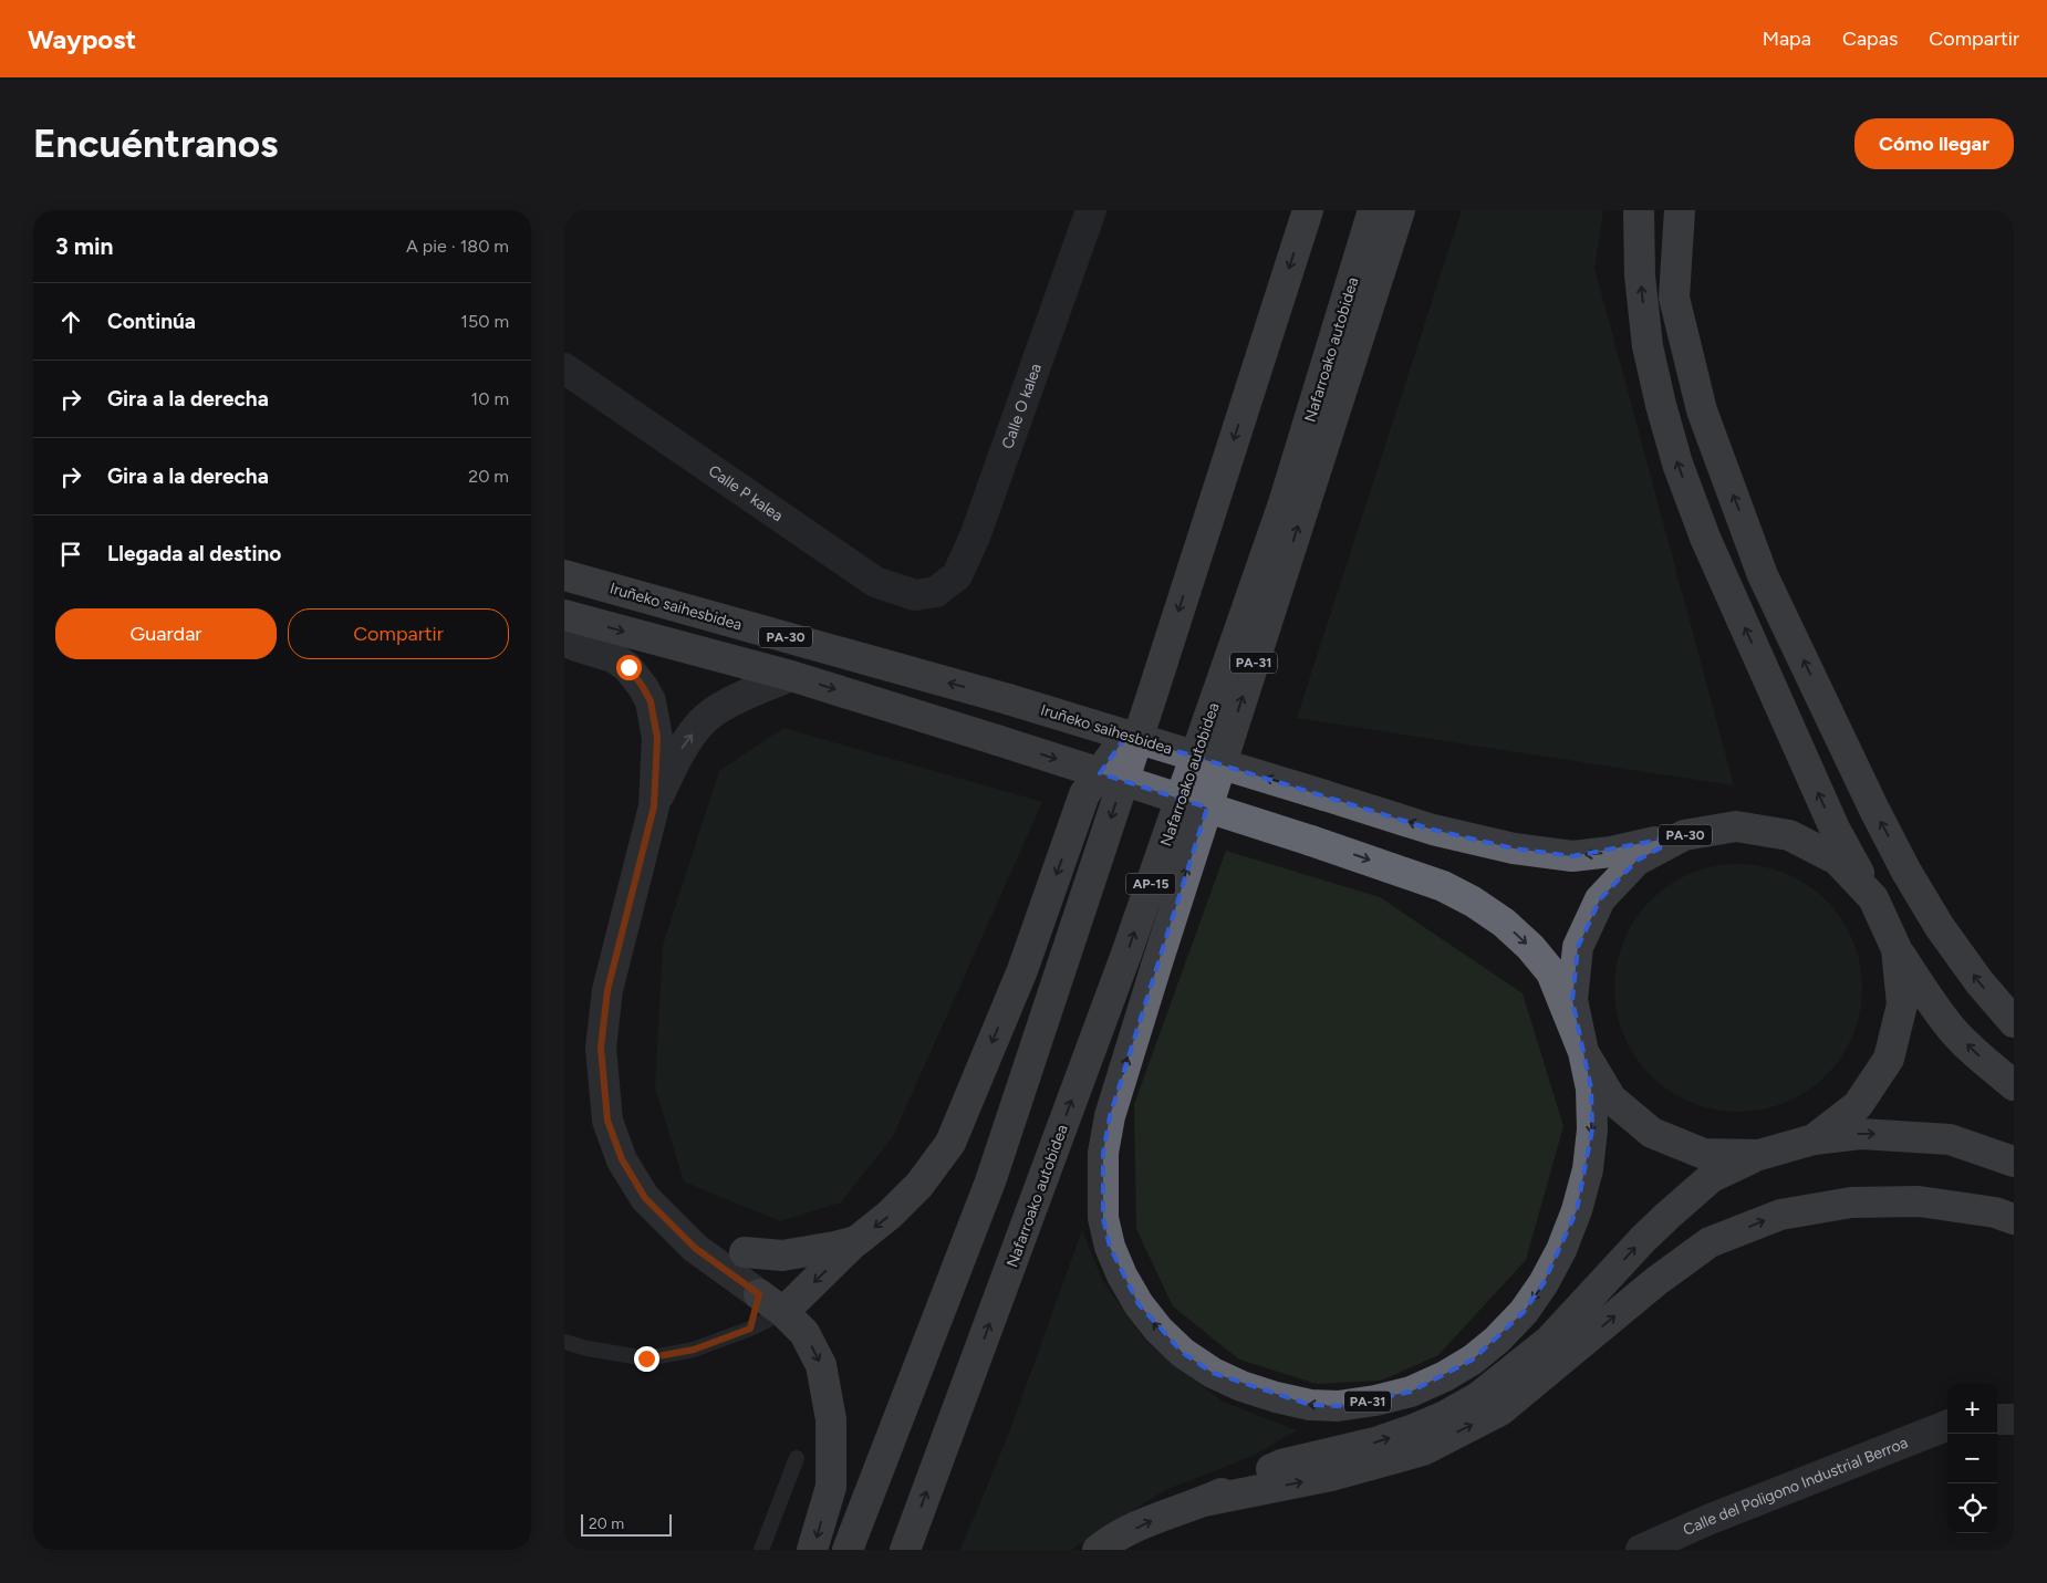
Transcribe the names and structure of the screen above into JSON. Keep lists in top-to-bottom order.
{
  "streets": {
    "highway": [
      "Nafarroako autobidea",
      "Iruñeko saihesbidea",
      "PA-30",
      "PA-31",
      "AP-15"
    ],
    "street": ["Calle O kalea", "Calle P kalea", "Calle del Poligono Industrial Berroa"]
  },
  "crossings": [
    ["Calle O kalea", "Calle P kalea"],
    ["Iruñeko saihesbidea", "PA-30"],
    ["PA-30", "PA-31"]
  ],
  "scale_bar": "20 m",
  "page": {
    "header": "Waypost",
    "nav": ["Mapa", "Capas", "Compartir"],
    "buttons": [
      "Cómo llegar",
      ["Guardar", "Compartir"]
    ],
    "title": "Encuéntranos",
    "heading": ["3 min", "A pie · 180 m"],
    "list": [
      ["Continúa", "150 m"],
      ["Gira a la derecha", "10 m"],
      ["Gira a la derecha", "20 m"],
      "Llegada al destino"
    ],
    "map_buttons": ["+", "−"],
    "scale": "20 m"
  }
}
